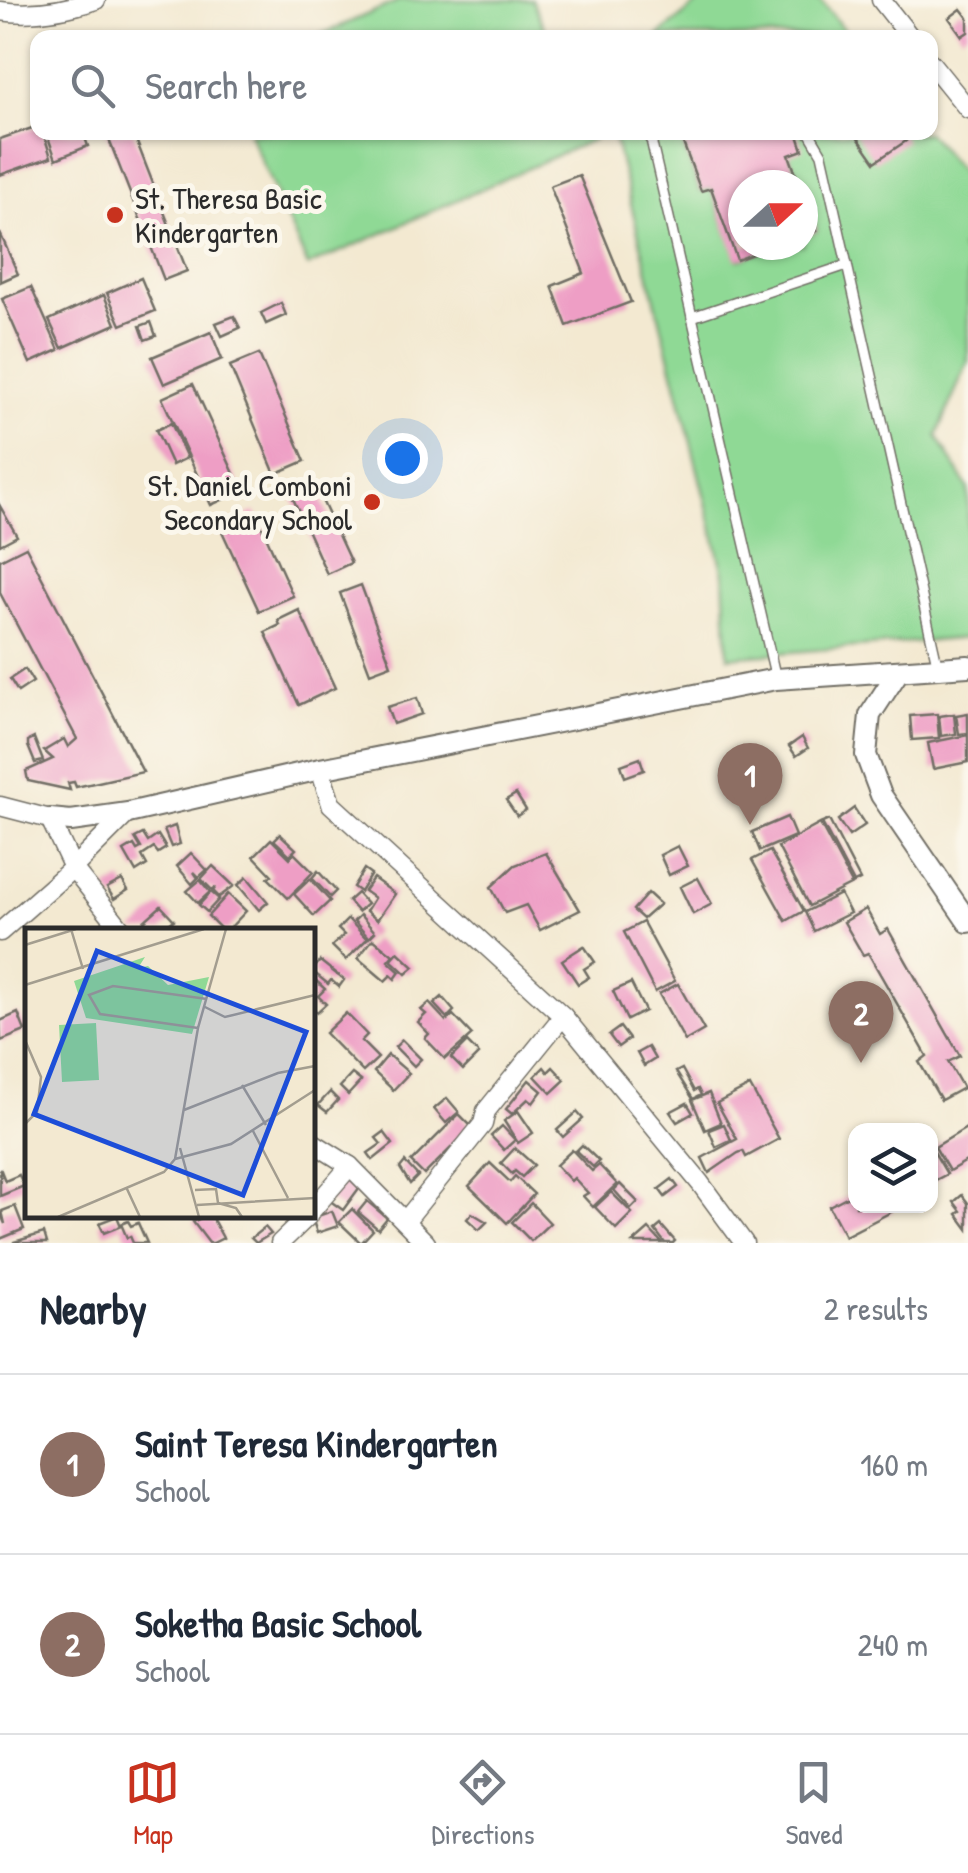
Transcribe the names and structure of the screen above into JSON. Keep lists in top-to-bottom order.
{
  "places": ["St. Theresa Basic Kindergarten", "St. Daniel Comboni Secondary School"],
  "north": "right",
  "page": {
    "search": "Search here",
    "pins": ["1", "2"],
    "heading": ["Nearby", "2 results"],
    "list": [
      {
        "mark": "1",
        "name": "Saint Teresa Kindergarten",
        "note": "School",
        "value": "160 m"
      },
      {
        "mark": "2",
        "name": "Soketha Basic School",
        "note": "School",
        "value": "240 m"
      }
    ],
    "nav": ["Map", "Directions", "Saved"]
  }
}
